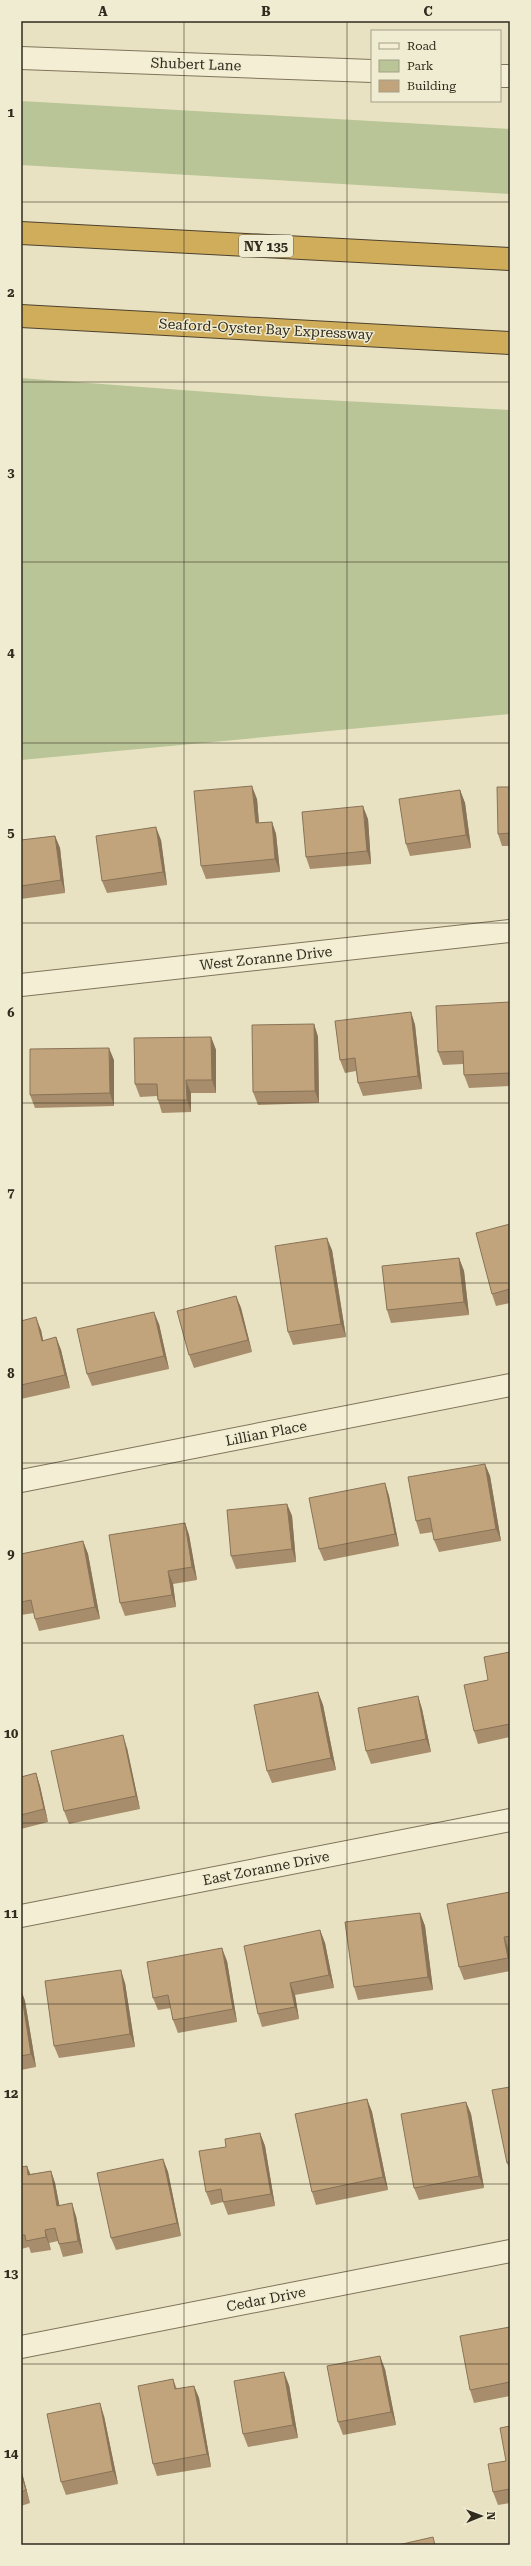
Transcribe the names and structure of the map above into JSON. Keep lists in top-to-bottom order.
{
  "streets": {
    "highway": ["NY 135", "Seaford-Oyster Bay Expressway"],
    "street": [
      "Shubert Lane",
      "West Zoranne Drive",
      "Lillian Place",
      "East Zoranne Drive",
      "Cedar Drive"
    ]
  },
  "legend": ["Road", "Park", "Building"],
  "north": "right",
  "grid": {
    "columns": ["A", "B", "C"],
    "rows": [
      "1",
      "2",
      "3",
      "4",
      "5",
      "6",
      "7",
      "8",
      "9",
      "10",
      "11",
      "12",
      "13",
      "14"
    ]
  }
}
